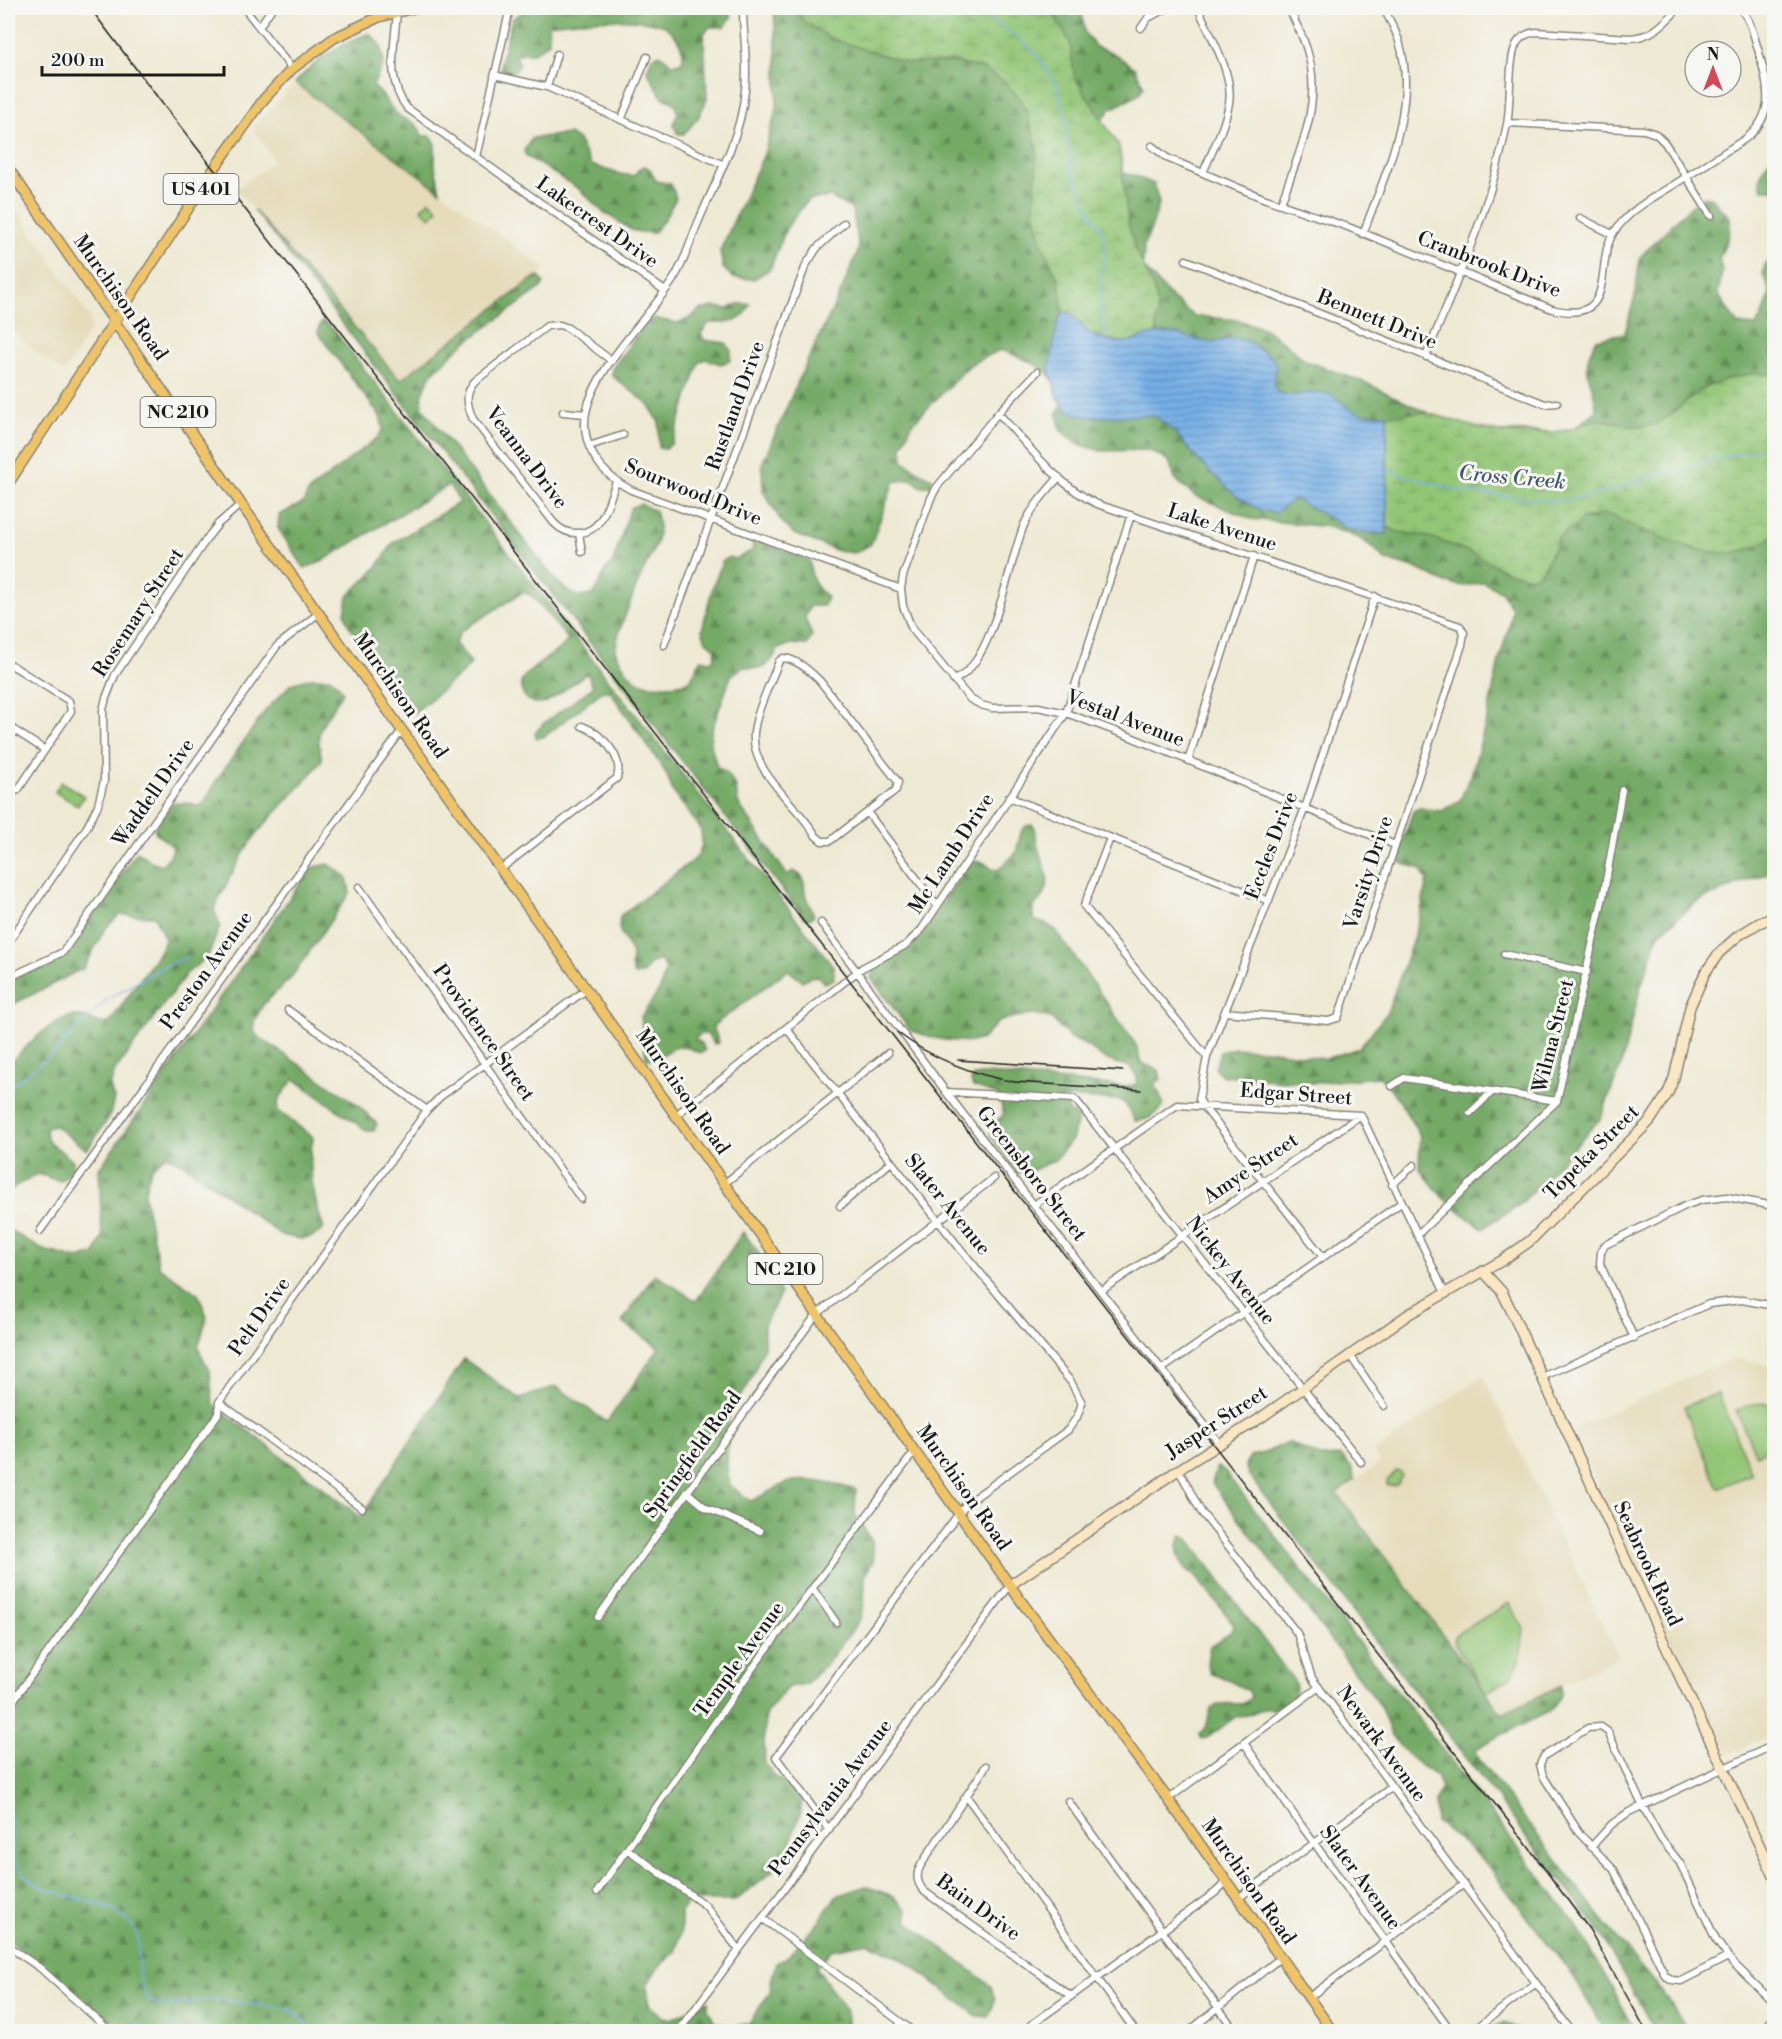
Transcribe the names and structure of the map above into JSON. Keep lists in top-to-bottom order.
{
  "streets": {
    "main road": ["US 401", "Murchison Road", "NC 210"],
    "street": [
      "Lakecrest Drive",
      "Cranbrook Drive",
      "Bennett Drive",
      "Rustland Drive",
      "Veanna Drive",
      "Sourwood Drive",
      "Lake Avenue",
      "Rosemary Street",
      "Vestal Avenue",
      "Waddell Drive",
      "Eccles Drive",
      "Mc Lamb Drive",
      "Varsity Drive",
      "Preston Avenue",
      "Providence Street",
      "Wilma Street",
      "Edgar Street",
      "Topeka Street",
      "Amye Street",
      "Greensboro Street",
      "Slater Avenue",
      "Nickey Avenue",
      "Pelt Drive",
      "Jasper Street",
      "Springfield Road",
      "Seabrook Road",
      "Temple Avenue",
      "Newark Avenue",
      "Pennsylvania Avenue",
      "Bain Drive"
    ]
  },
  "crossings": [
    ["US 401", "Lakecrest Drive"],
    ["US 401", "Murchison Road"],
    ["Lakecrest Drive", "Sourwood Drive"],
    ["Murchison Road", "Rosemary Street"],
    ["Murchison Road", "Waddell Drive"],
    ["Murchison Road", "Mc Lamb Drive"],
    ["Murchison Road", "Preston Avenue"],
    ["Murchison Road", "Slater Avenue"],
    ["Murchison Road", "Pelt Drive"],
    ["Murchison Road", "Jasper Street"],
    ["Murchison Road", "Springfield Road"],
    ["Murchison Road", "Temple Avenue"],
    ["Murchison Road", "Pennsylvania Avenue"],
    ["Rustland Drive", "Sourwood Drive"],
    ["Veanna Drive", "Sourwood Drive"],
    ["Sourwood Drive", "Vestal Avenue"],
    ["Lake Avenue", "Vestal Avenue"],
    ["Lake Avenue", "Eccles Drive"],
    ["Lake Avenue", "Mc Lamb Drive"],
    ["Lake Avenue", "Varsity Drive"],
    ["Vestal Avenue", "Eccles Drive"],
    ["Vestal Avenue", "Mc Lamb Drive"],
    ["Vestal Avenue", "Varsity Drive"],
    ["Eccles Drive", "Varsity Drive"],
    ["Eccles Drive", "Edgar Street"],
    ["Mc Lamb Drive", "Greensboro Street"],
    ["Mc Lamb Drive", "Slater Avenue"],
    ["Providence Street", "Pelt Drive"],
    ["Wilma Street", "Edgar Street"],
    ["Edgar Street", "Topeka Street"],
    ["Edgar Street", "Amye Street"],
    ["Edgar Street", "Nickey Avenue"],
    ["Edgar Street", "Jasper Street"],
    ["Topeka Street", "Jasper Street"],
    ["Topeka Street", "Seabrook Road"],
    ["Amye Street", "Greensboro Street"],
    ["Amye Street", "Nickey Avenue"],
    ["Greensboro Street", "Nickey Avenue"],
    ["Greensboro Street", "Jasper Street"],
    ["Slater Avenue", "Springfield Road"],
    ["Nickey Avenue", "Jasper Street"],
    ["Jasper Street", "Newark Avenue"],
    ["Jasper Street", "Pennsylvania Avenue"]
  ],
  "water": ["Cross Creek"],
  "scale_bar": "200 m",
  "north": "top"
}
